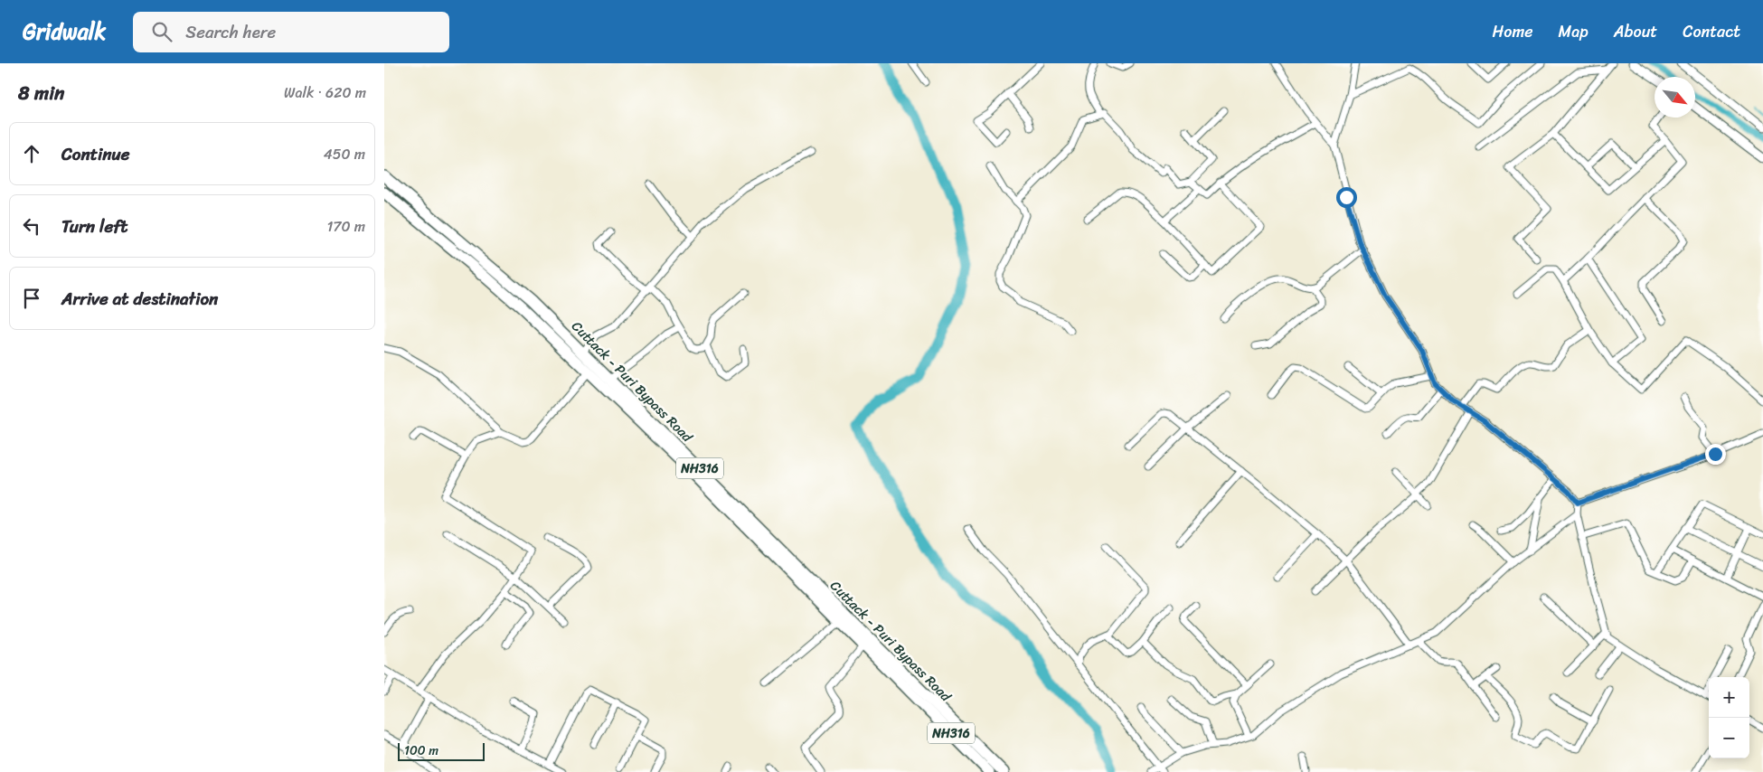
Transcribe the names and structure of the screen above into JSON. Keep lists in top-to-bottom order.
{
  "streets": {
    "highway": ["Cuttack - Puri Bypass Road", "NH316"]
  },
  "scale_bar": "100 m",
  "north": "bottom right",
  "page": {
    "header": "Gridwalk",
    "search": "Search here",
    "nav": [
      "Home",
      "Map",
      "About",
      "Contact"
    ],
    "heading": ["8 min", "Walk · 620 m"],
    "list": [
      ["Continue", "450 m"],
      ["Turn left", "170 m"],
      "Arrive at destination"
    ],
    "map_buttons": ["+", "−"],
    "scale": "100 m"
  }
}
